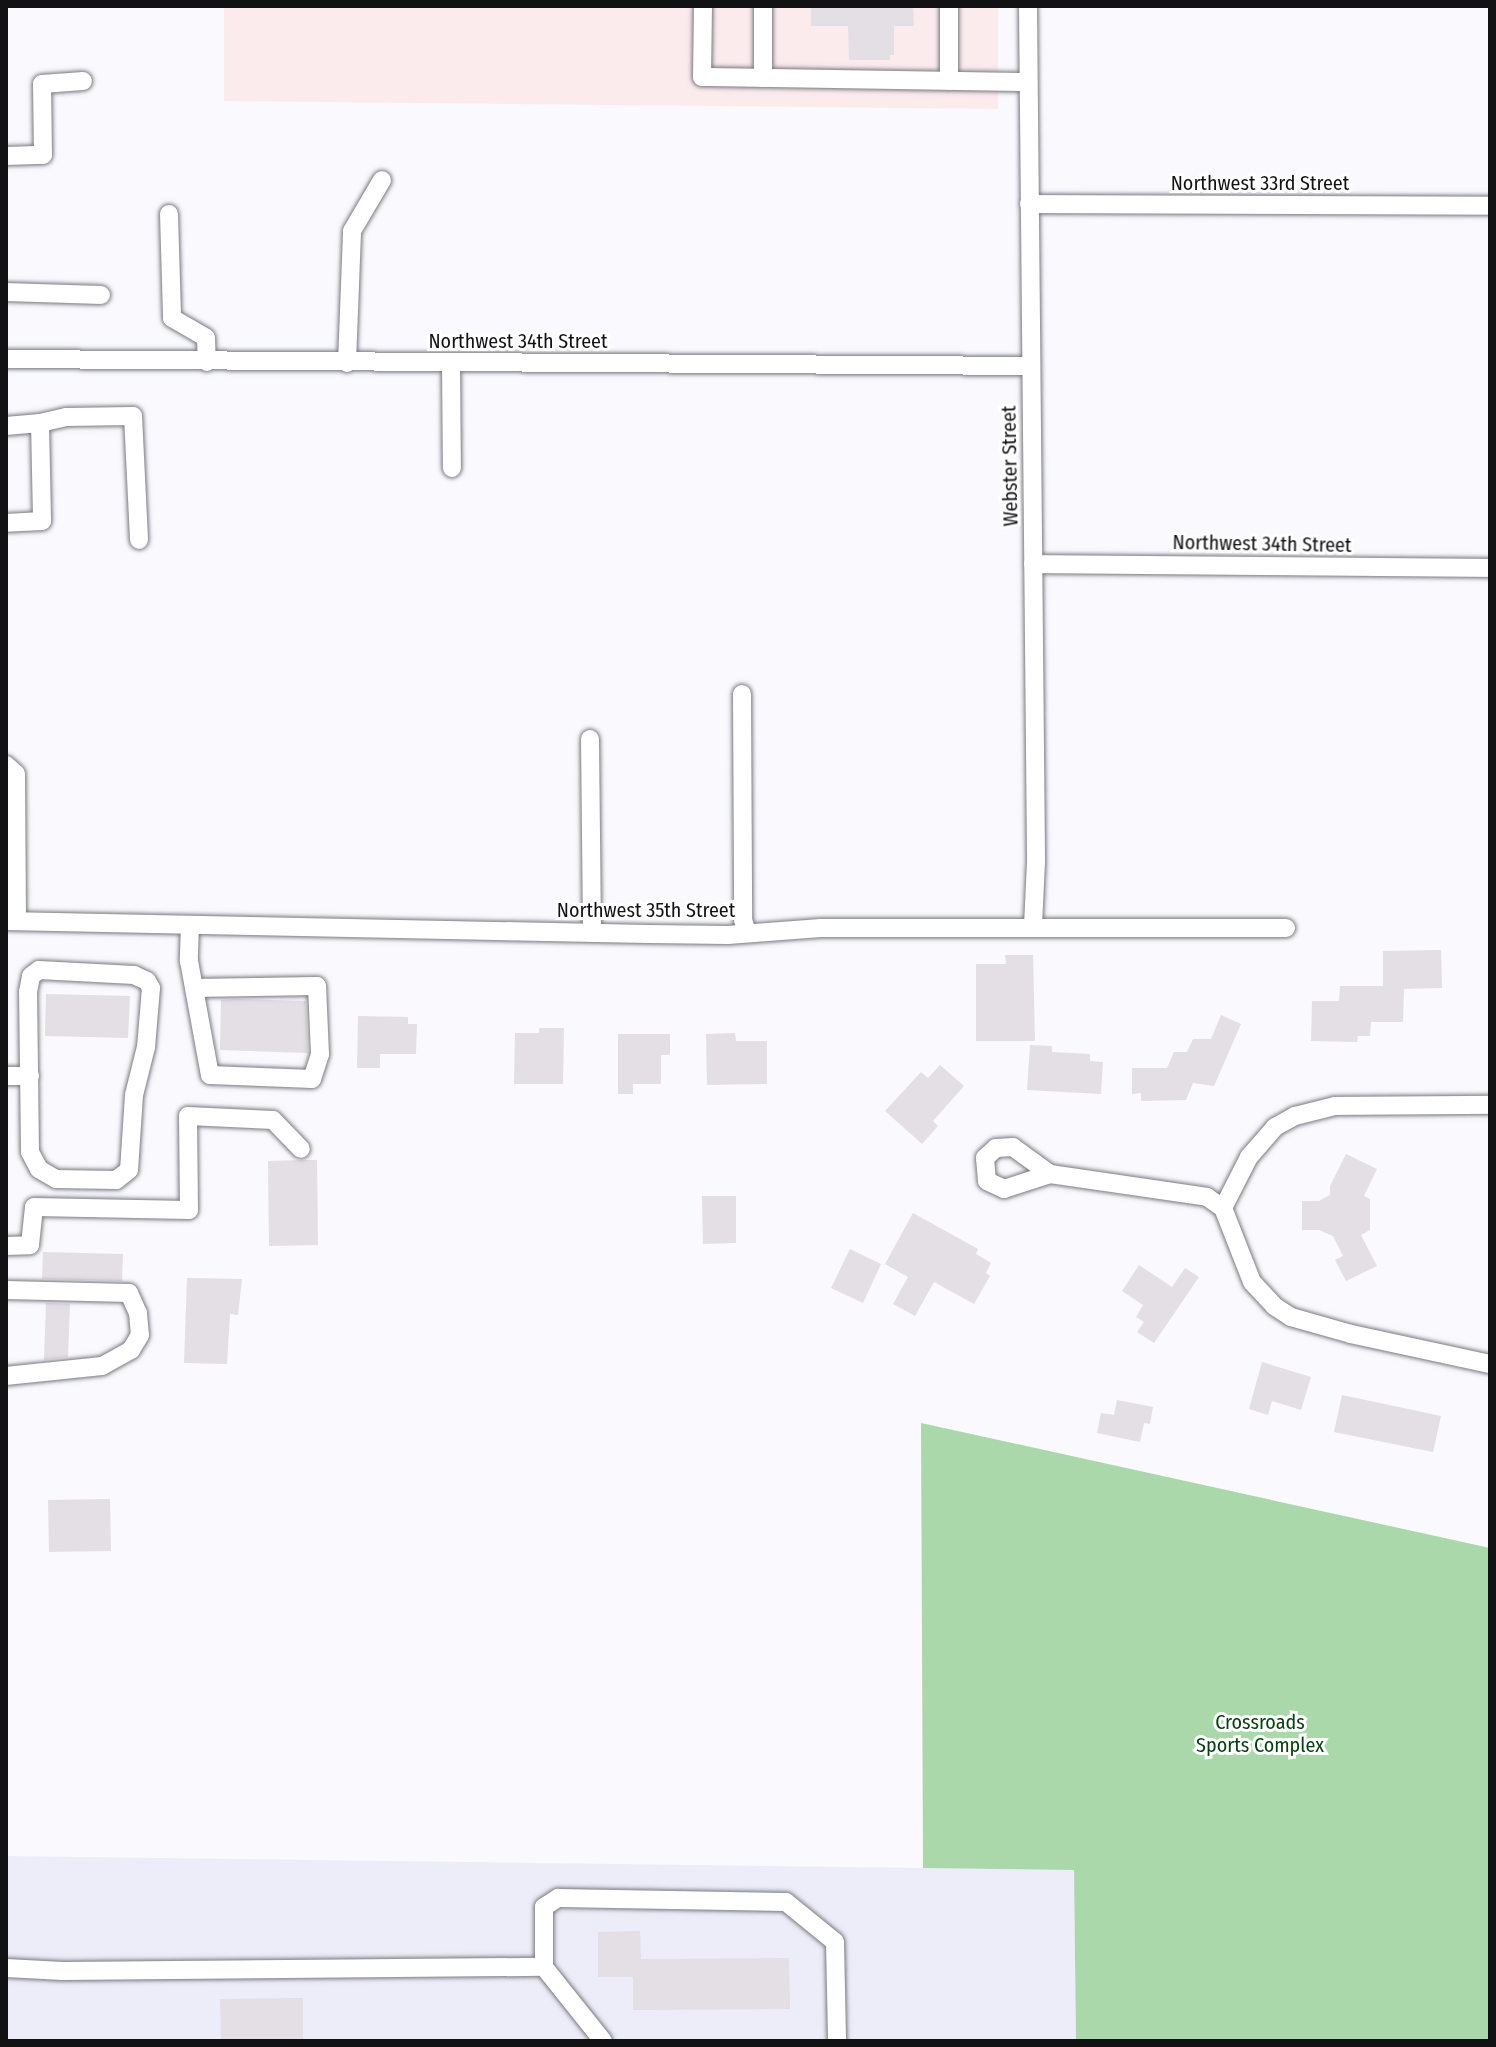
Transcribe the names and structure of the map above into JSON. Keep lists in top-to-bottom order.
{
  "streets": {
    "street": [
      "Northwest 33rd Street",
      "Northwest 34th Street",
      "Webster Street",
      "Northwest 35th Street"
    ]
  },
  "crossings": [
    ["Northwest 33rd Street", "Webster Street"],
    ["Northwest 34th Street", "Webster Street"],
    ["Webster Street", "Northwest 35th Street"]
  ],
  "parks": ["Crossroads Sports Complex"]
}
